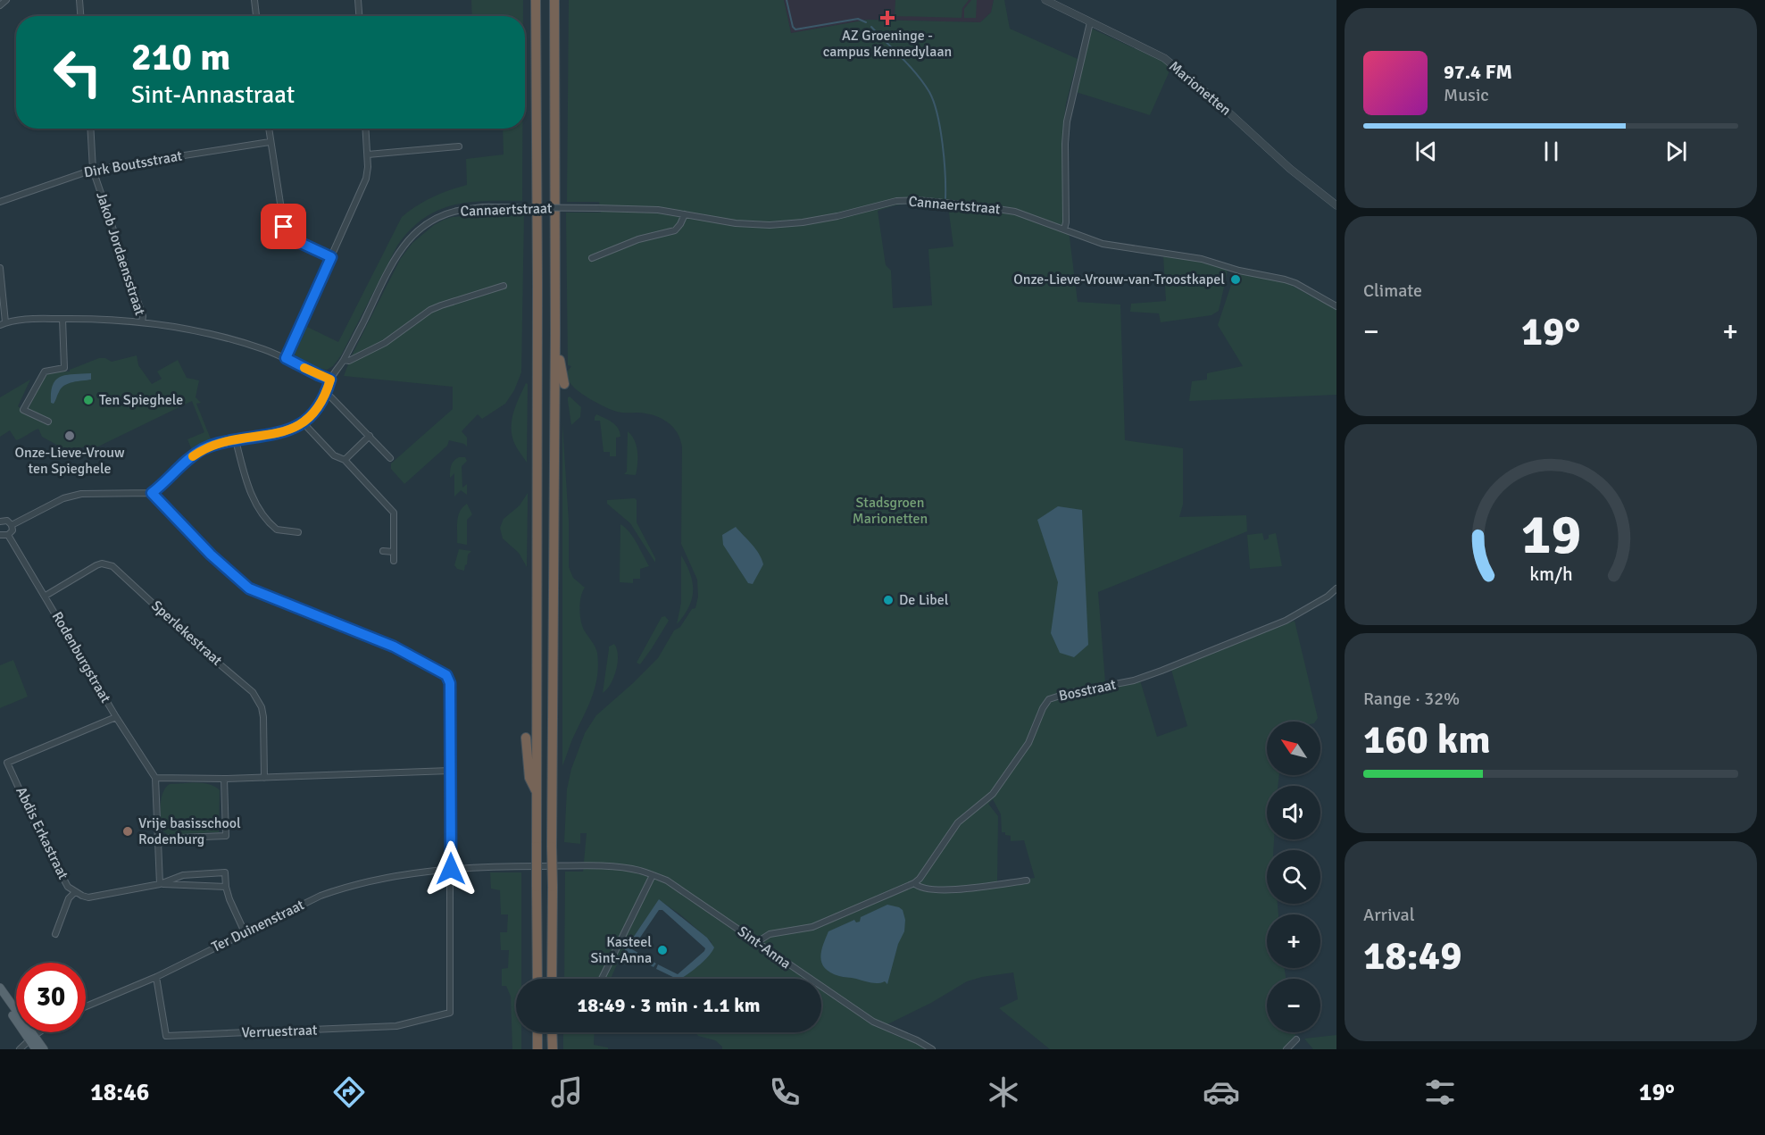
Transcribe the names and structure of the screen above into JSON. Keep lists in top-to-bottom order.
{
  "streets": {
    "street": [
      "Marionetten",
      "Dirk Boutsstraat",
      "Cannaertstraat",
      "Jakob Jordaensstraat",
      "Sperlekestraat",
      "Rodenburgstraat",
      "Bosstraat",
      "Abdis Erkastraat",
      "Ter Duinenstraat",
      "Sint-Anna",
      "Verruestraat"
    ]
  },
  "crossings": [
    ["Dirk Boutsstraat", "Jakob Jordaensstraat"],
    ["Sperlekestraat", "Rodenburgstraat"],
    ["Rodenburgstraat", "Abdis Erkastraat"],
    ["Bosstraat", "Sint-Anna"],
    ["Abdis Erkastraat", "Ter Duinenstraat"],
    ["Ter Duinenstraat", "Sint-Anna"],
    ["Ter Duinenstraat", "Verruestraat"],
    ["Sint-Anna", "Verruestraat"]
  ],
  "parks": ["Stadsgroen Marionetten"],
  "places": {
    "health": ["AZ Groeninge - campus Kennedylaan"],
    "other": [
      "Onze-Lieve-Vrouw-van-Troostkapel",
      "Ten Spieghele",
      "Onze-Lieve-Vrouw ten Spieghele",
      "De Libel",
      "Vrije basisschool Rodenburg",
      "Kasteel Sint-Anna"
    ]
  },
  "north": "top left",
  "page": {
    "turn": ["210 m", "Sint-Annastraat"],
    "song": ["97.4 FM", "Music"],
    "tile": [
      "Climate",
      ["Range · 32%", "160 km"],
      ["Arrival", "18:49"]
    ],
    "heat": ["−", "19°", "+"],
    "map_buttons": ["+", "−"],
    "limit": "30",
    "trip": "18:49 · 3 min · 1.1 km",
    "tabs": ["18:46", "19°"],
    "gauge": ["19", "km/h"]
  }
}
